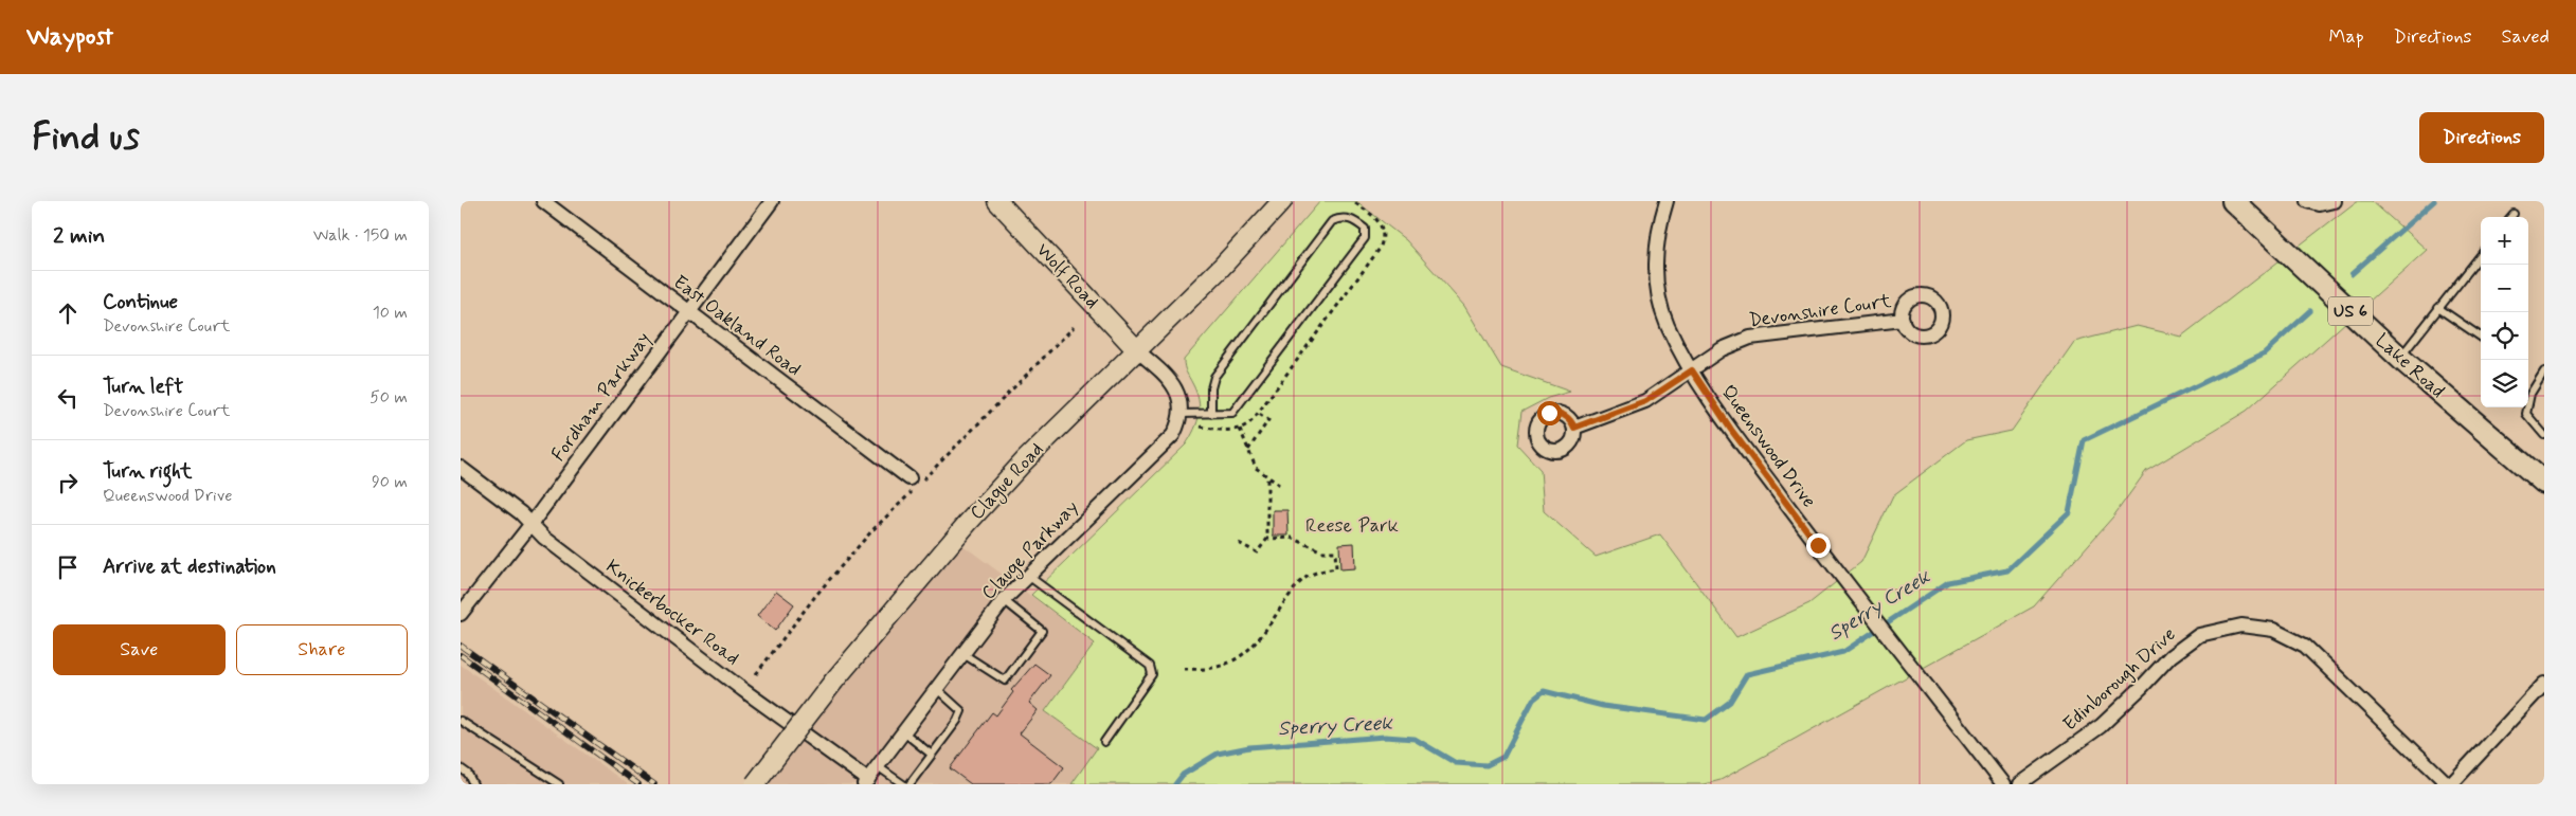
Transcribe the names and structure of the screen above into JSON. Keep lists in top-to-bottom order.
{
  "streets": {
    "main road": [
      "Wolf Road",
      "US 6",
      "Lake Road",
      "Clague Road"
    ],
    "street": [
      "Devonshire Court",
      "East Oakland Road",
      "Fordham Parkway",
      "Queenswood Drive",
      "Clauge Parkway",
      "Knickerbocker Road",
      "Edinborough Drive"
    ]
  },
  "crossings": [
    ["Wolf Road", "Clague Road"],
    ["Devonshire Court", "Queenswood Drive"],
    ["East Oakland Road", "Fordham Parkway"],
    ["Fordham Parkway", "Knickerbocker Road"],
    ["Clauge Parkway", "Knickerbocker Road"]
  ],
  "water": ["Sperry Creek"],
  "parks": ["Reese Park"],
  "page": {
    "header": "Waypost",
    "nav": ["Map", "Directions", "Saved"],
    "buttons": [
      "Directions",
      ["Save", "Share"]
    ],
    "title": "Find us",
    "heading": ["2 min", "Walk · 150 m"],
    "map_buttons": ["+", "−"],
    "list": [
      ["Continue", "Devonshire Court", "10 m"],
      ["Turn left", "Devonshire Court", "50 m"],
      ["Turn right", "Queenswood Drive", "90 m"],
      "Arrive at destination"
    ]
  }
}
